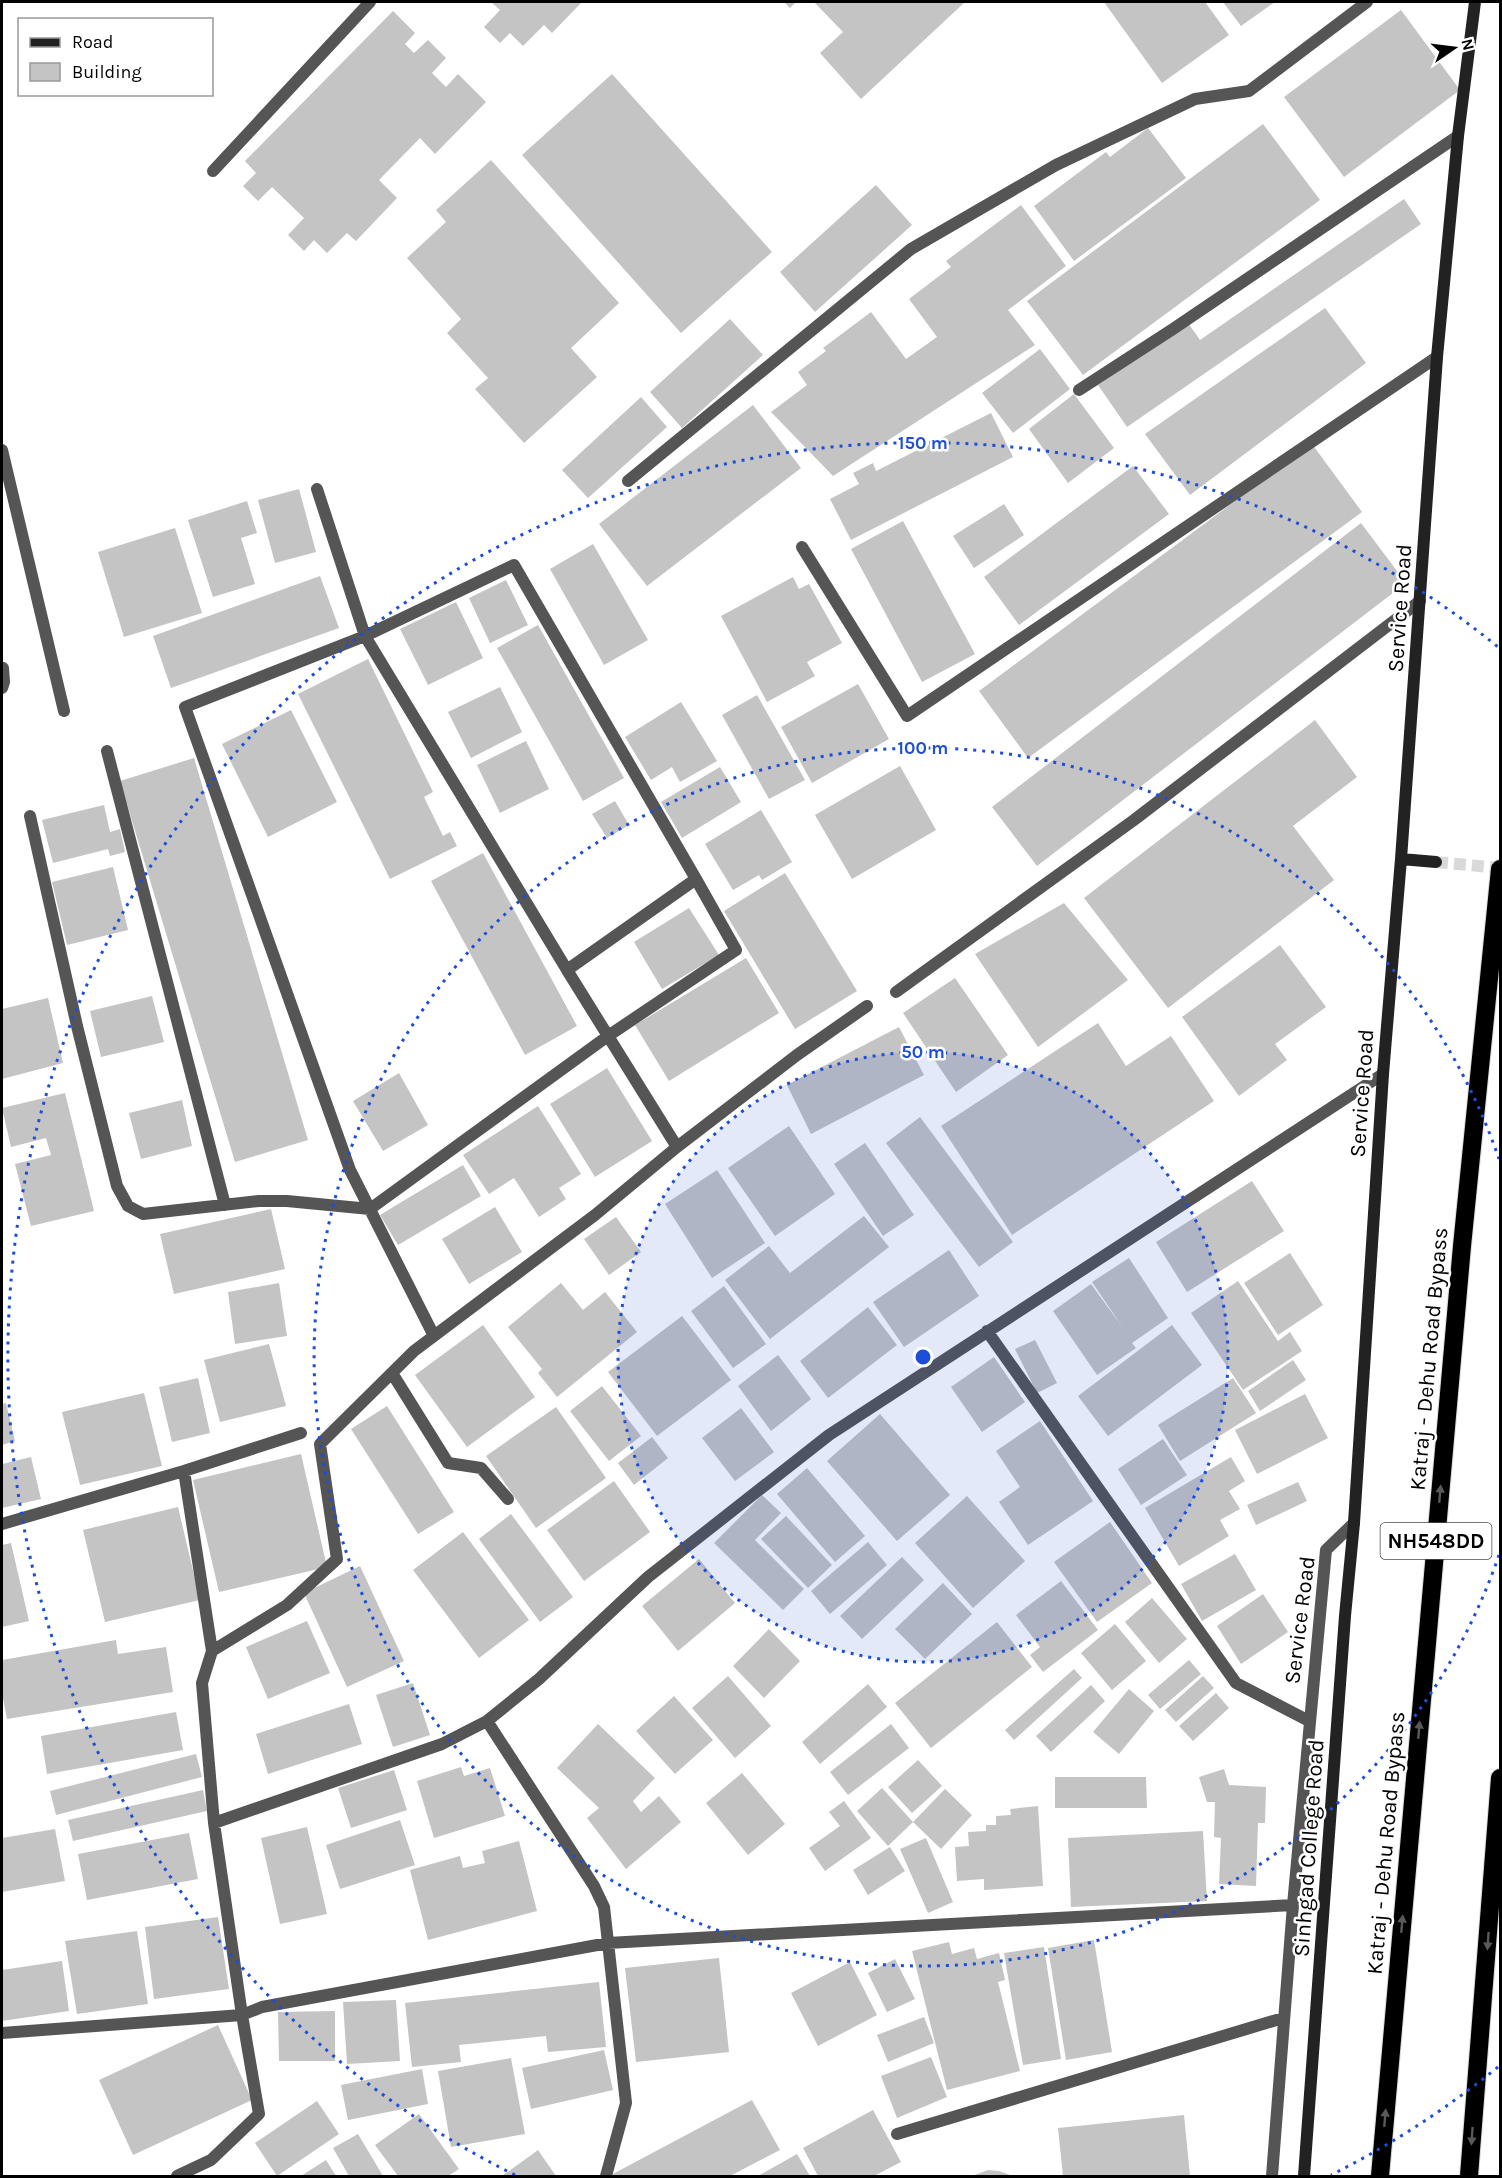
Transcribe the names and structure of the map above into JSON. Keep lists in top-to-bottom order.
{
  "streets": {
    "highway": ["Katraj - Dehu Road Bypass", "NH548DD"],
    "street": ["Service Road", "Sinhgad College Road"]
  },
  "crossings": [
    ["Service Road", "Sinhgad College Road"]
  ],
  "legend": ["Road", "Building"],
  "north": "right",
  "rings": ["150 m", "100 m", "50 m"]
}
